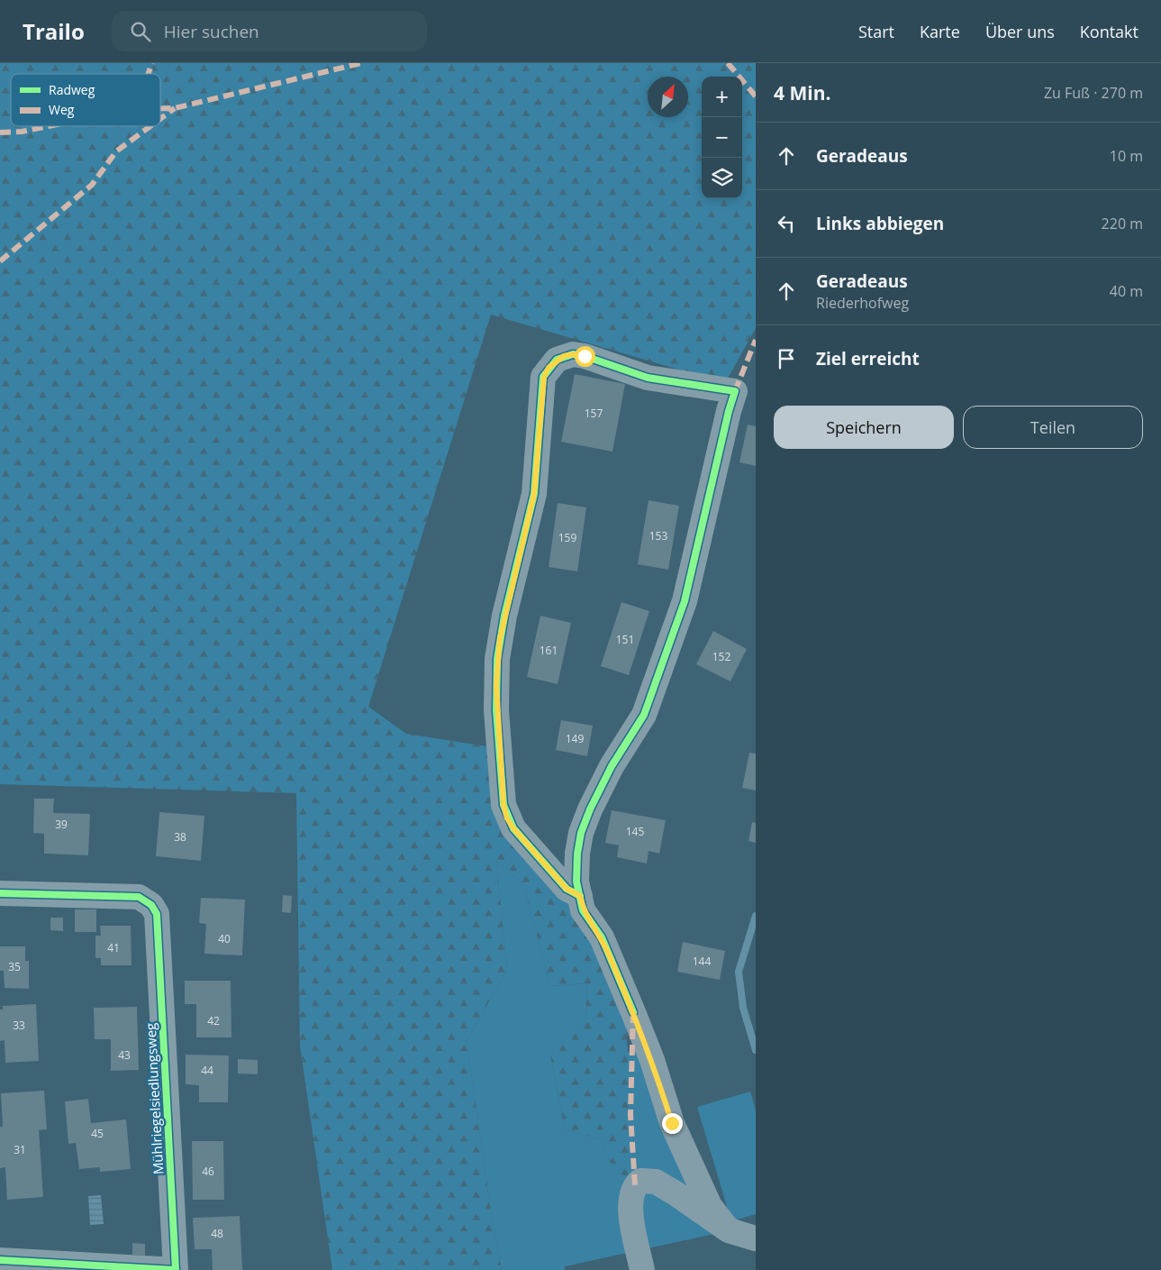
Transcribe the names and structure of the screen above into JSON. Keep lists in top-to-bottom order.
{
  "streets": {
    "street": ["Mühlriegelsiedlungsweg"]
  },
  "house_numbers": [
    "157",
    "153",
    "159",
    "151",
    "161",
    "152",
    "149",
    "39",
    "145",
    "38",
    "40",
    "41",
    "144",
    "35",
    "42",
    "33",
    "43",
    "44",
    "45",
    "31",
    "46",
    "48"
  ],
  "legend": ["Radweg", "Weg"],
  "north": "top right",
  "page": {
    "header": "Trailo",
    "search": "Hier suchen",
    "nav": [
      "Start",
      "Karte",
      "Über uns",
      "Kontakt"
    ],
    "heading": ["4 Min.", "Zu Fuß · 270 m"],
    "map_buttons": ["+", "−"],
    "list": [
      ["Geradeaus", "10 m"],
      ["Links abbiegen", "220 m"],
      ["Geradeaus", "Riederhofweg", "40 m"],
      "Ziel erreicht"
    ],
    "buttons": ["Speichern", "Teilen"]
  }
}
